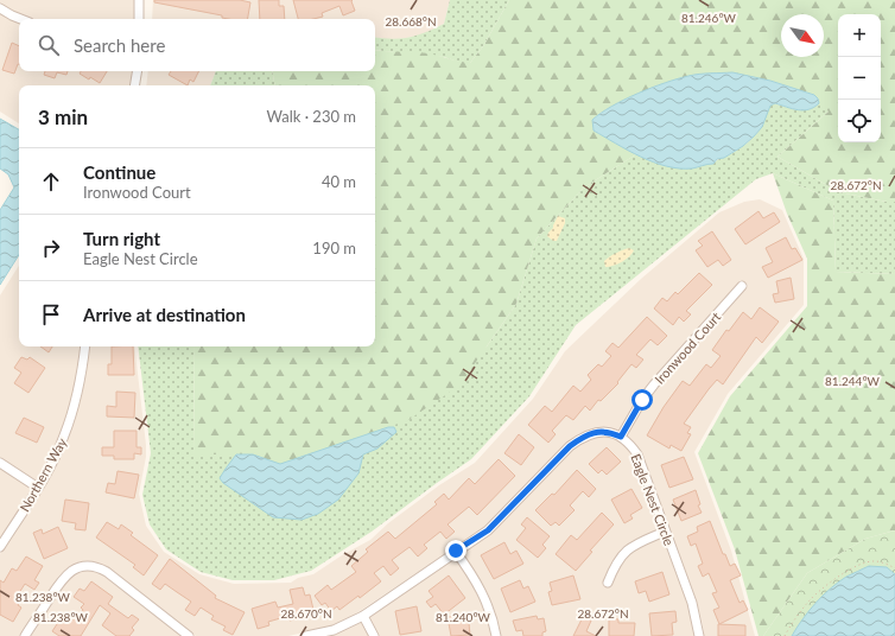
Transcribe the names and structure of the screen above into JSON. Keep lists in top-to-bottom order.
{
  "streets": {
    "street": ["Ironwood Court", "Northern Way", "Eagle Nest Circle"]
  },
  "crossings": [
    ["Ironwood Court", "Eagle Nest Circle"]
  ],
  "north": "bottom right",
  "page": {
    "map_buttons": ["+", "−"],
    "search": "Search here",
    "heading": ["3 min", "Walk · 230 m"],
    "list": [
      ["Continue", "Ironwood Court", "40 m"],
      ["Turn right", "Eagle Nest Circle", "190 m"],
      "Arrive at destination"
    ]
  },
  "coordinates": [
    "81.246°W",
    "28.668°N",
    "28.672°N",
    "81.244°W",
    "81.238°W",
    "28.670°N",
    "81.240°W"
  ]
}
